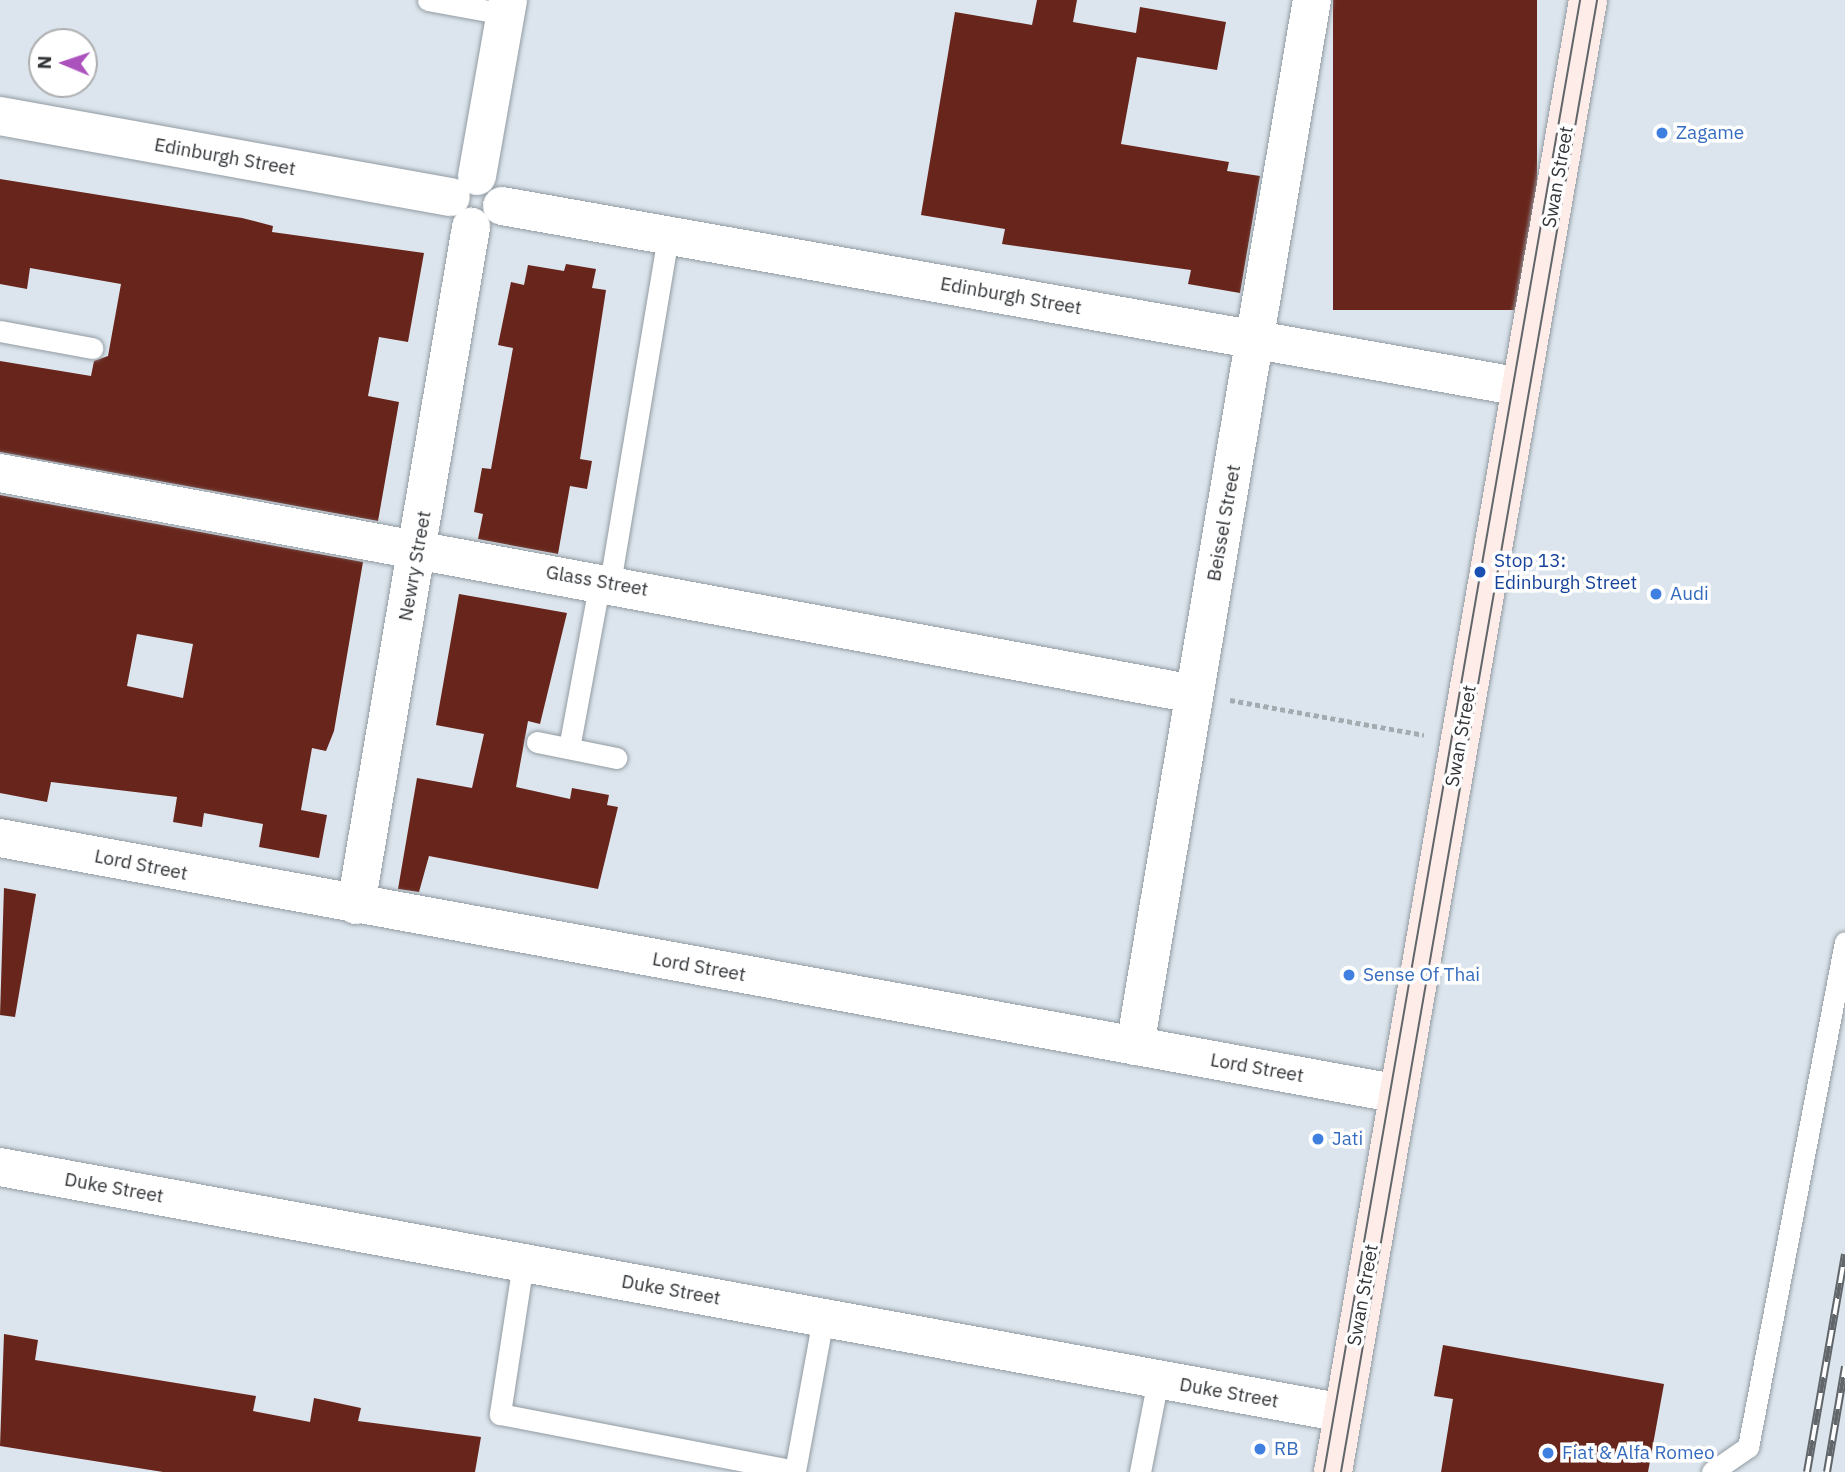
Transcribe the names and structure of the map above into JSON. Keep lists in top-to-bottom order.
{
  "streets": {
    "main road": ["Swan Street"],
    "street": [
      "Edinburgh Street",
      "Beissel Street",
      "Newry Street",
      "Glass Street",
      "Lord Street",
      "Duke Street"
    ]
  },
  "crossings": [
    ["Edinburgh Street", "Swan Street"],
    ["Edinburgh Street", "Beissel Street"],
    ["Edinburgh Street", "Newry Street"],
    ["Swan Street", "Lord Street"],
    ["Swan Street", "Duke Street"],
    ["Beissel Street", "Glass Street"],
    ["Beissel Street", "Lord Street"],
    ["Newry Street", "Glass Street"],
    ["Newry Street", "Lord Street"]
  ],
  "places": [
    "Zagame",
    "Stop 13: Edinburgh Street",
    "Audi",
    "Sense Of Thai",
    "Jati",
    "RB",
    "Fiat & Alfa Romeo"
  ],
  "north": "left"
}
